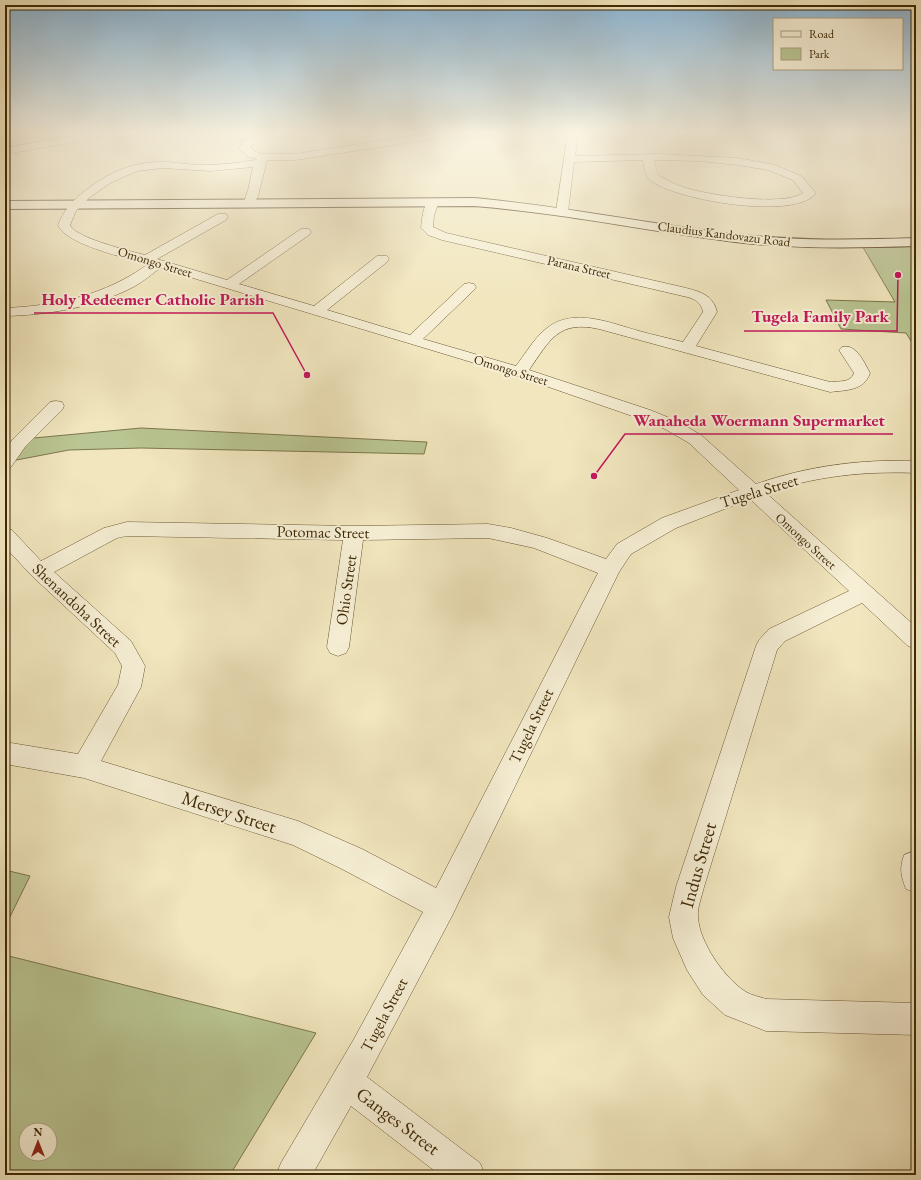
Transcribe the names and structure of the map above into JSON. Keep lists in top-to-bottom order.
{
  "streets": {
    "street": [
      "Claudius Kandovazu Road",
      "Omongo Street",
      "Parana Street",
      "Tugela Street",
      "Potomac Street",
      "Ohio Street",
      "Shenandoha Street",
      "Mersey Street",
      "Indus Street",
      "Ganges Street"
    ]
  },
  "crossings": [
    ["Claudius Kandovazu Road", "Omongo Street"],
    ["Claudius Kandovazu Road", "Parana Street"],
    ["Omongo Street", "Tugela Street"],
    ["Omongo Street", "Indus Street"],
    ["Tugela Street", "Potomac Street"],
    ["Tugela Street", "Mersey Street"],
    ["Tugela Street", "Ganges Street"],
    ["Potomac Street", "Ohio Street"],
    ["Potomac Street", "Shenandoha Street"],
    ["Shenandoha Street", "Mersey Street"]
  ],
  "places": ["Tugela Family Park", "Holy Redeemer Catholic Parish", "Wanaheda Woermann Supermarket"],
  "legend": ["Road", "Park"],
  "north": "top"
}
